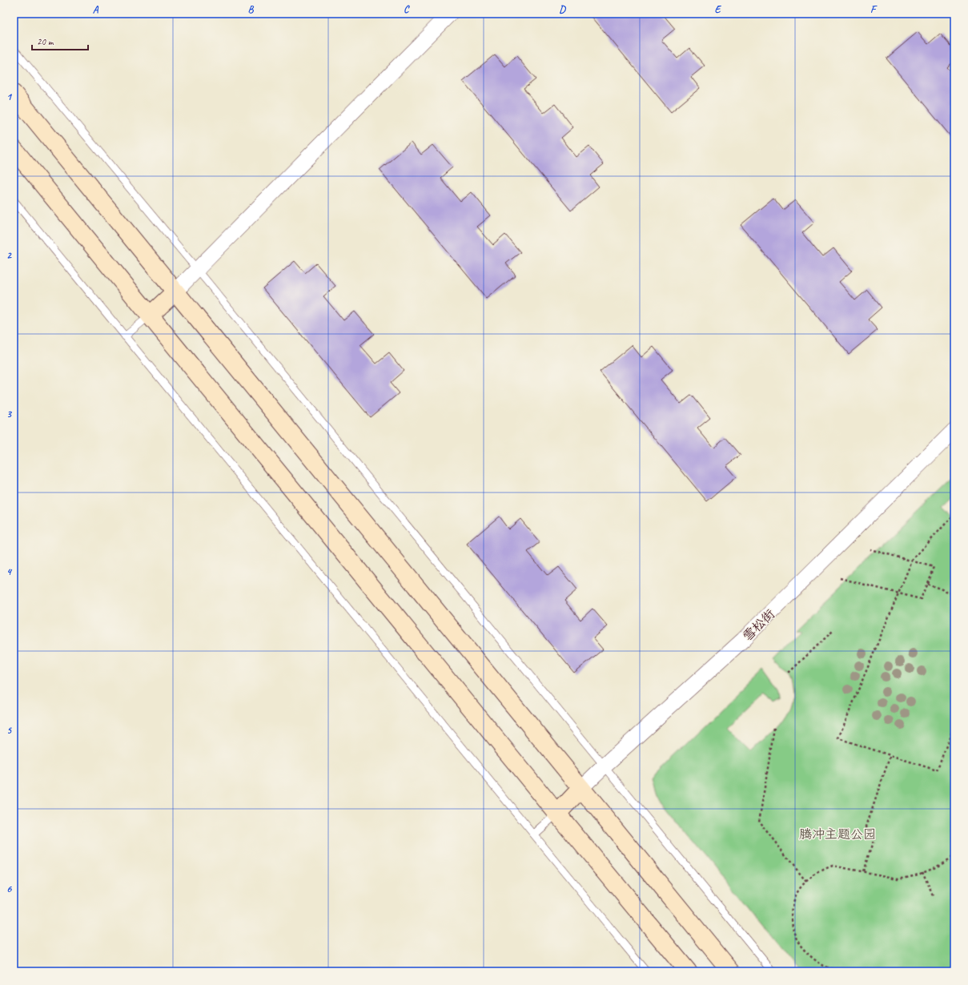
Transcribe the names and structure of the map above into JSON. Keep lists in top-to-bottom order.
{
  "streets": {
    "street": ["雪松街"]
  },
  "parks": ["腾冲主题公园"],
  "scale_bar": "20 m",
  "grid": {
    "columns": [
      "A",
      "B",
      "C",
      "D",
      "E",
      "F"
    ],
    "rows": [
      "1",
      "2",
      "3",
      "4",
      "5",
      "6"
    ]
  }
}
